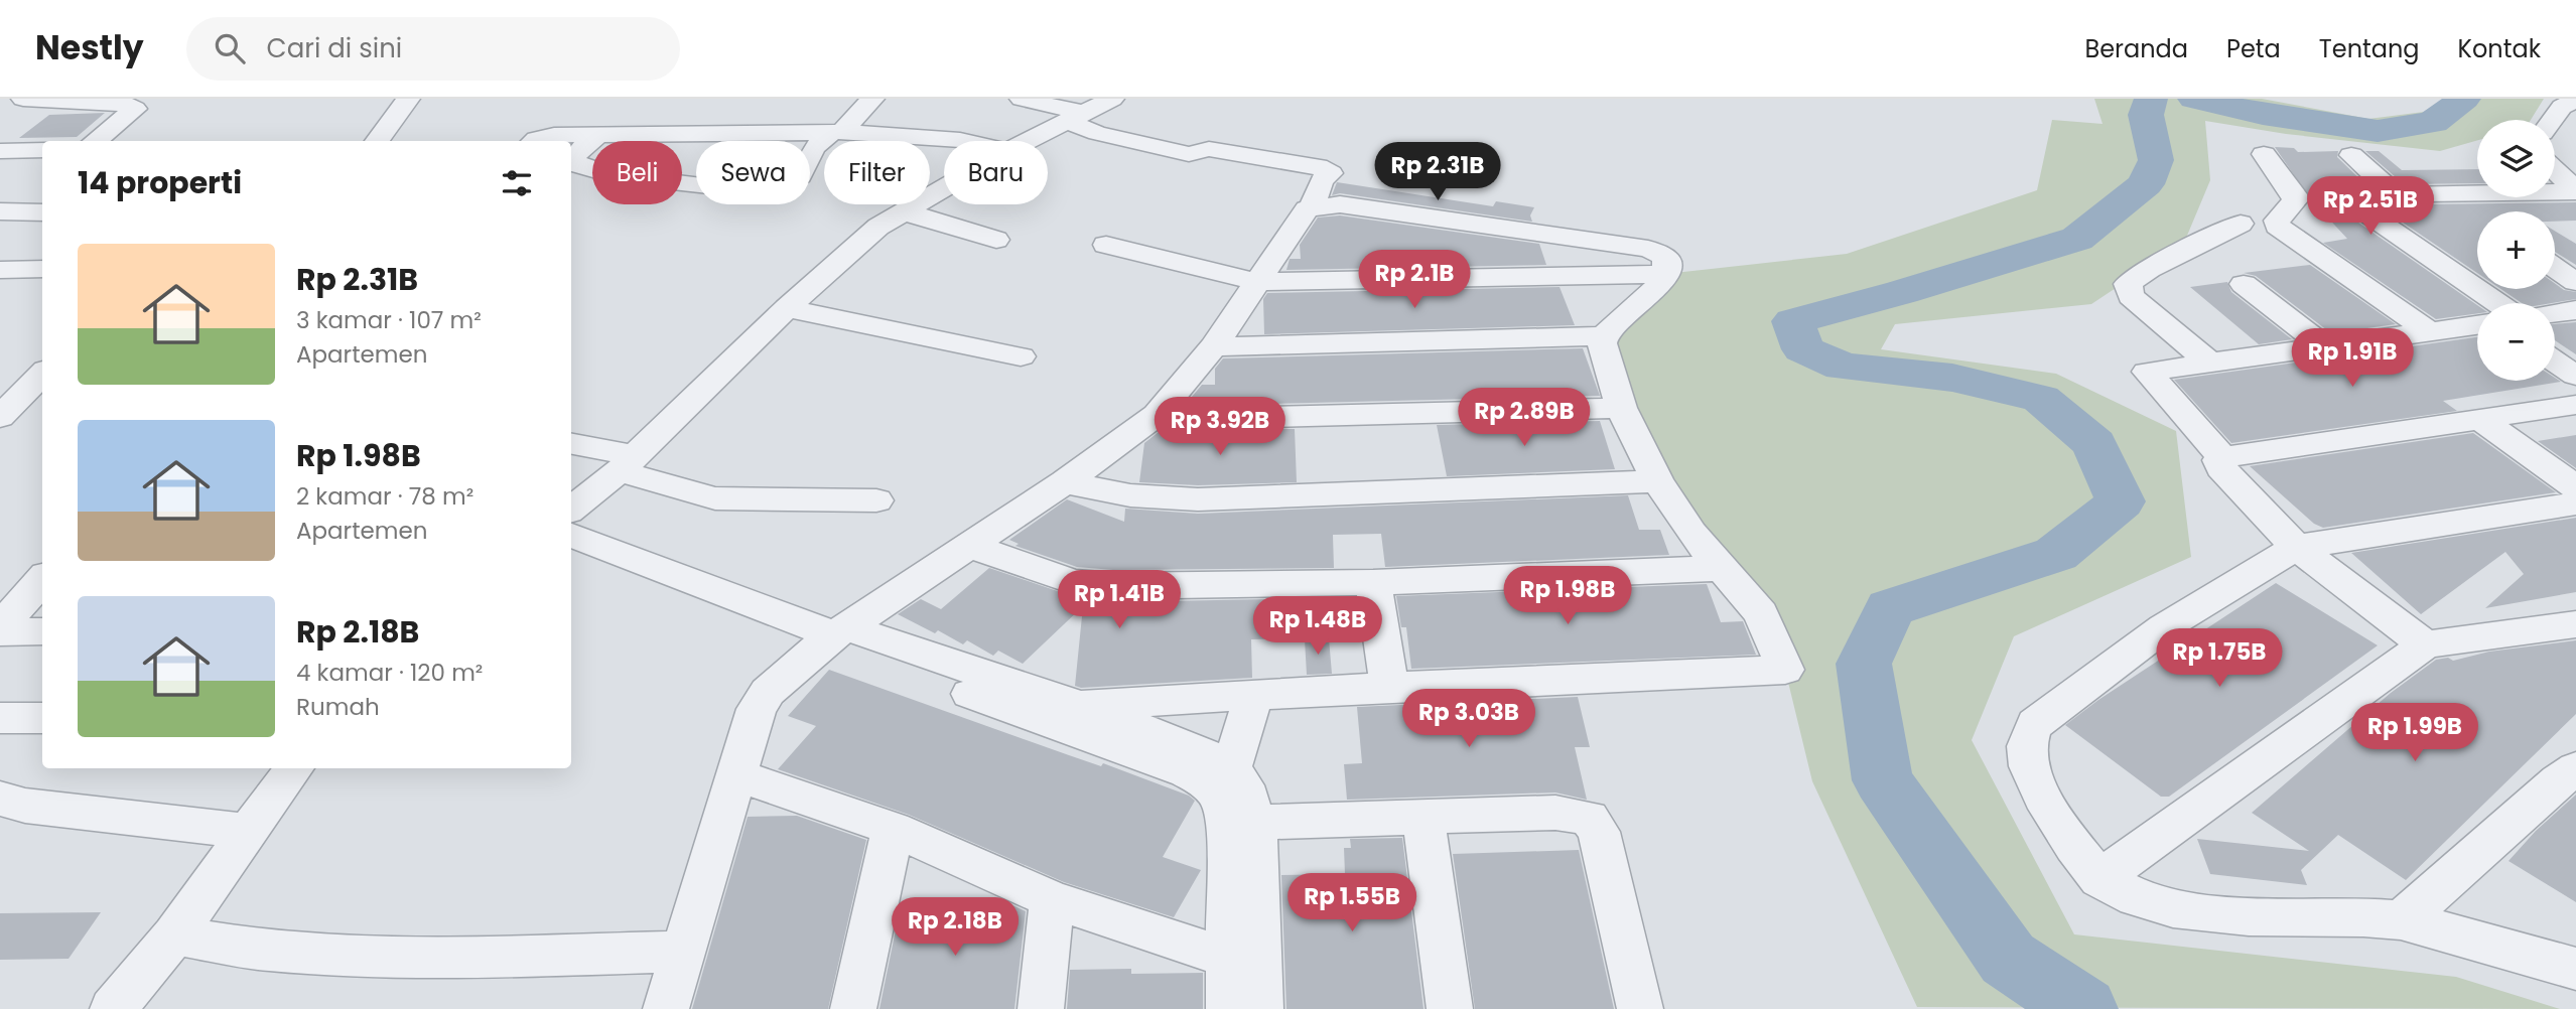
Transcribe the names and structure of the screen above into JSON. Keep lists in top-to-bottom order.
{
  "page": {
    "header": "Nestly",
    "search": "Cari di sini",
    "nav": [
      "Beranda",
      "Peta",
      "Tentang",
      "Kontak"
    ],
    "map_buttons": ["+", "−"],
    "chip": [
      "Beli",
      "Sewa",
      "Filter",
      "Baru"
    ],
    "heading": "14 properti",
    "price": [
      "Rp 2.31B",
      "Rp 2.51B",
      "Rp 2.1B",
      "Rp 1.91B",
      "Rp 2.89B",
      "Rp 3.92B",
      "Rp 1.98B",
      "Rp 1.41B",
      "Rp 1.48B",
      "Rp 1.75B",
      "Rp 3.03B",
      "Rp 1.99B",
      "Rp 1.55B",
      "Rp 2.18B"
    ],
    "list": [
      {
        "name": "Rp 2.31B",
        "note": "3 kamar · 107 m² · Apartemen"
      },
      {
        "name": "Rp 1.98B",
        "note": "2 kamar · 78 m² · Apartemen"
      },
      {
        "name": "Rp 2.18B",
        "note": "4 kamar · 120 m² · Rumah"
      }
    ]
  }
}
